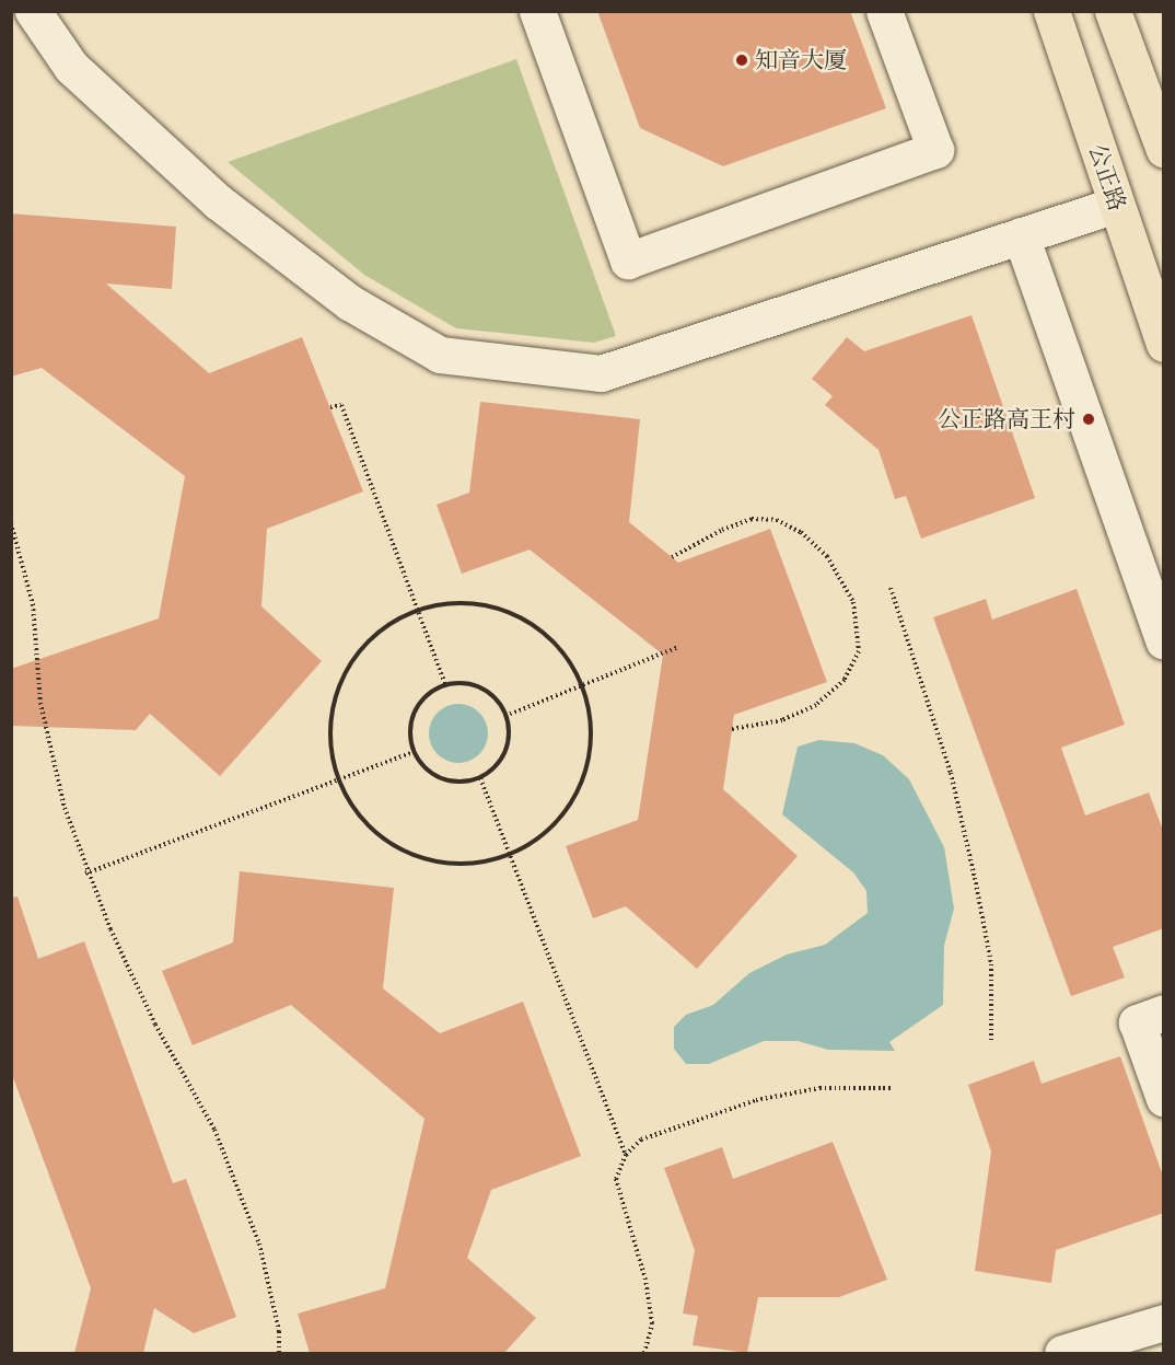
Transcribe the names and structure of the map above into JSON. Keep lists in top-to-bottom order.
{
  "streets": {
    "main road": ["公正路"]
  },
  "places": ["知音大厦", "公正路高王村"]
}
